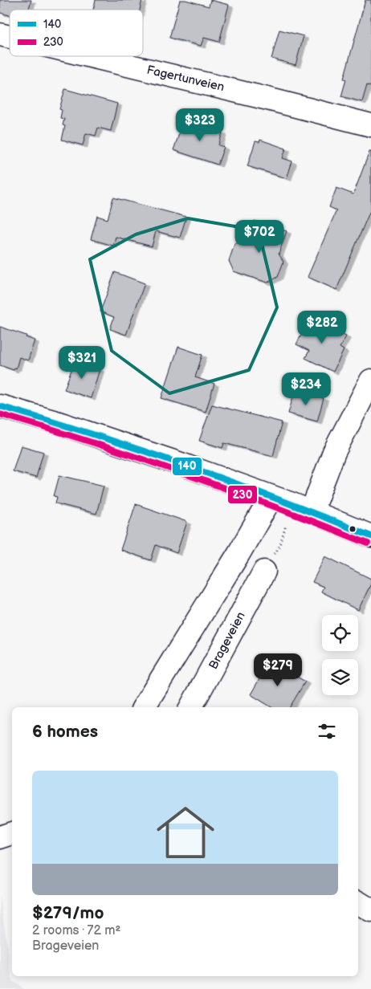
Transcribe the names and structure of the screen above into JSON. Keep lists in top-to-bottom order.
{
  "streets": {
    "street": ["Fagertunveien", "Brageveien"]
  },
  "lines": ["transit line 140", "transit line 230"],
  "legend": ["140", "230"],
  "page": {
    "price": [
      "$323",
      "$702",
      "$282",
      "$321",
      "$234",
      "$279"
    ],
    "heading": "6 homes",
    "list": [
      {
        "name": "$279/mo",
        "note": "2 rooms · 72 m² · Brageveien"
      }
    ]
  }
}
